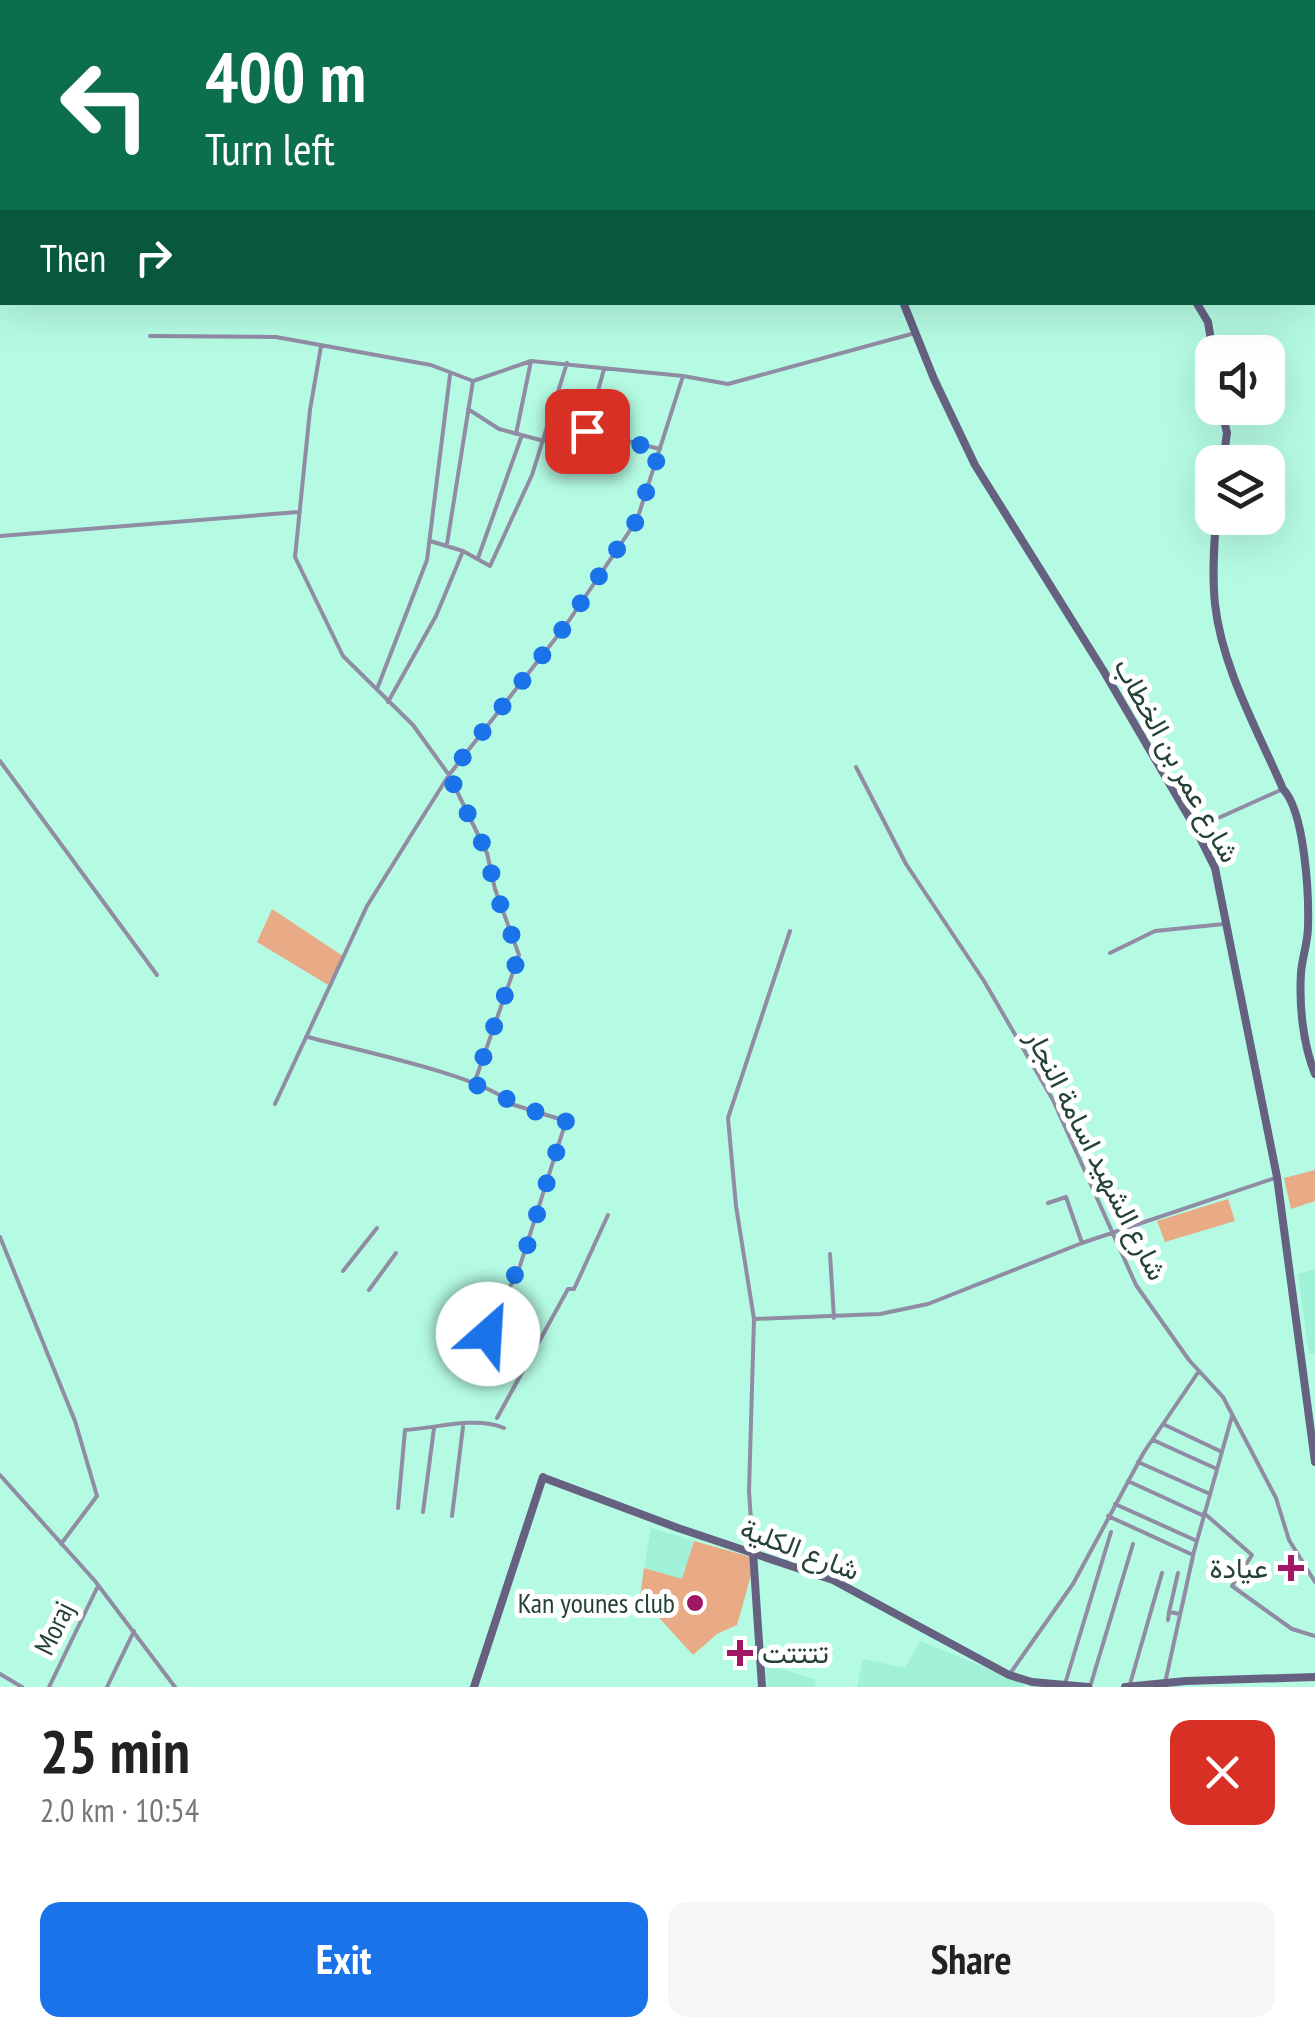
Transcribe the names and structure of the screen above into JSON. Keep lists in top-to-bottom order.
{
  "streets": {
    "street": [
      "شارع عمر بن الخطاب",
      "شارع الشهيد اسامة النجار",
      "شارع الكلية",
      "Moraj"
    ]
  },
  "places": {
    "health": ["عيادة", "تتتتت"],
    "other": ["Kan younes club"]
  },
  "page": {
    "turn": ["400 m", "Turn left"],
    "then": "Then",
    "heading": ["25 min", "2.0 km · 10:54"],
    "buttons": ["Exit", "Share"]
  }
}
